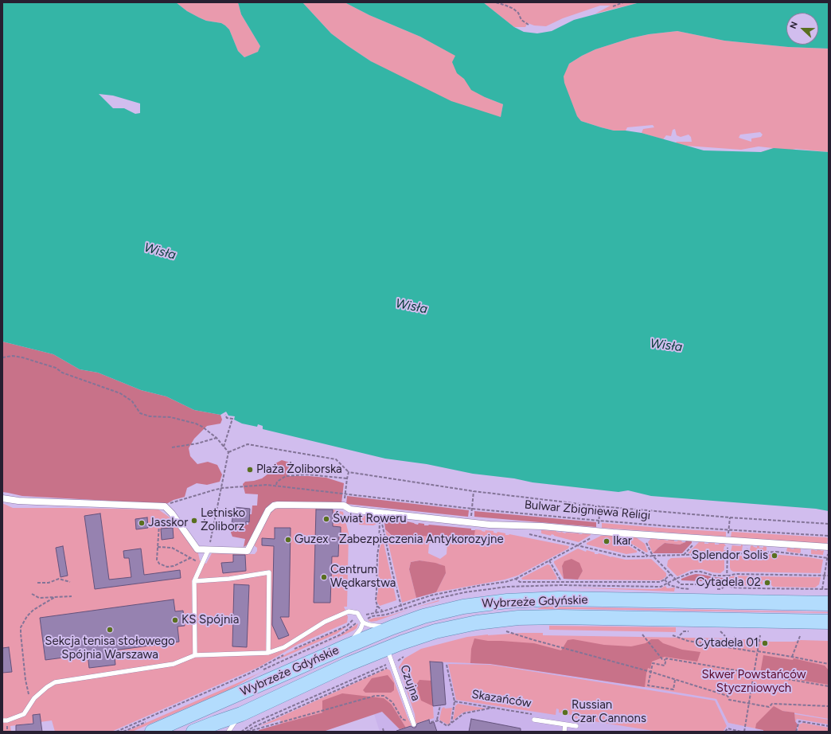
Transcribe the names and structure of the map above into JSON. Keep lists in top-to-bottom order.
{
  "streets": {
    "main road": ["Wybrzeże Gdyńskie"],
    "lane": ["Czujna", "Skazańców"],
    "path": ["Bulwar Zbigniewa Religi"]
  },
  "crossings": [
    ["Wybrzeże Gdyńskie", "Czujna"]
  ],
  "water": ["Wisła"],
  "parks": ["Skwer Powstańców Styczniowych"],
  "places": [
    "Plaża Żoliborska",
    "Świat Roweru",
    "Letnisko Żoliborz",
    "Jasskor",
    "Guzex - Zabezpieczenia Antykorozyjne",
    "Ikar",
    "Splendor Solis",
    "Centrum Wędkarstwa",
    "Cytadela 02",
    "KS Spójnia",
    "Sekcja tenisa stołowego Spójnia Warszawa",
    "Cytadela 01",
    "Russian Czar Cannons"
  ],
  "north": "left"
}
